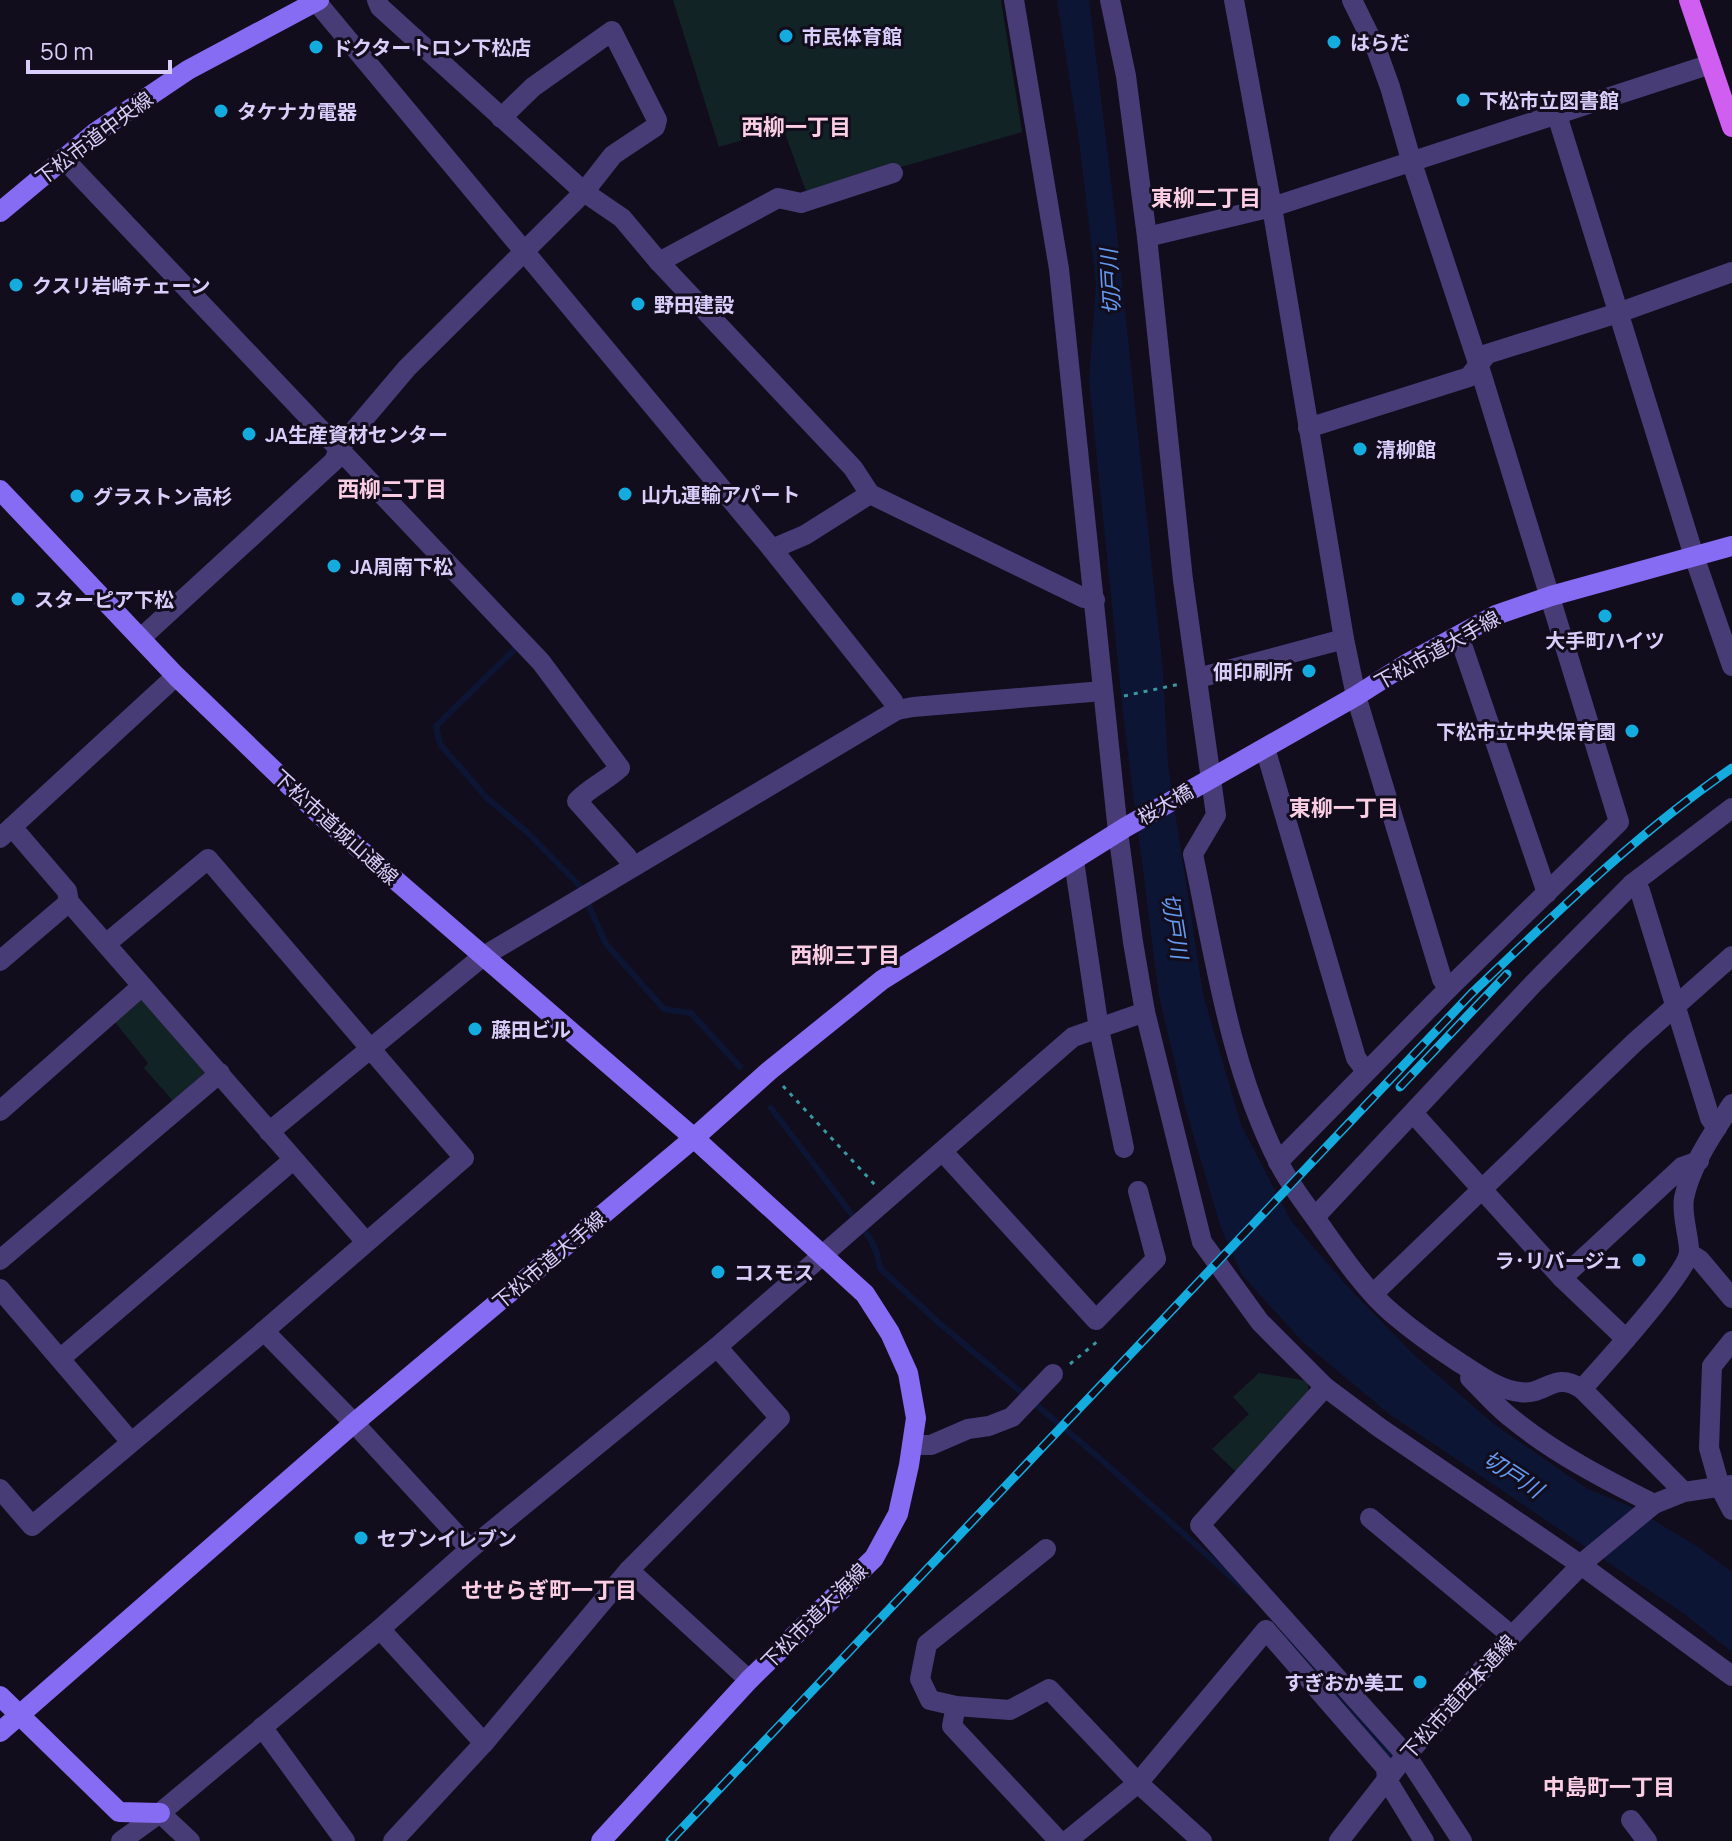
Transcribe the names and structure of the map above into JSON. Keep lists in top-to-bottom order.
{
  "streets": {
    "street": [
      "下松市道中央線",
      "下松市道大手線",
      "桜大橋",
      "下松市道城山通線",
      "下松市道大海線",
      "下松市道西本通線"
    ]
  },
  "crossings": [
    ["下松市道大手線", "桜大橋"],
    ["下松市道大手線", "下松市道城山通線"],
    ["下松市道大手線", "下松市道大海線"],
    ["下松市道城山通線", "下松市道大海線"]
  ],
  "districts": [
    "西柳一丁目",
    "東柳二丁目",
    "西柳二丁目",
    "東柳一丁目",
    "西柳三丁目",
    "せせらぎ町一丁目",
    "中島町一丁目"
  ],
  "water": ["切戸川"],
  "places": [
    "市民体育館",
    "はらだ",
    "ドクタートロン下松店",
    "下松市立図書館",
    "タケナカ電器",
    "クスリ岩崎チェーン",
    "野田建設",
    "JA生産資材センター",
    "清柳館",
    "山九運輸アパート",
    "グラストン高杉",
    "JA周南下松",
    "スターピア下松",
    "大手町ハイツ",
    "佃印刷所",
    "下松市立中央保育園",
    "藤田ビル",
    "ラ･リバージュ",
    "コスモス",
    "セブンイレブン",
    "すぎおか美工"
  ],
  "scale_bar": "50 m"
}
